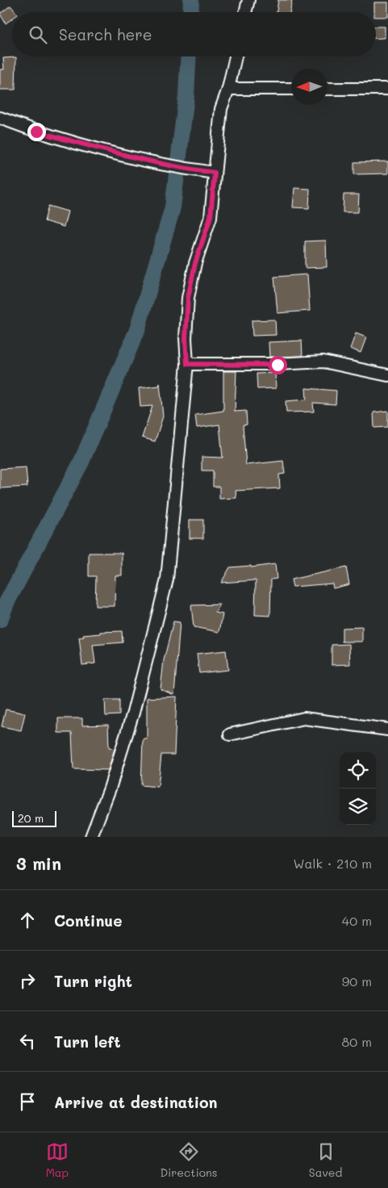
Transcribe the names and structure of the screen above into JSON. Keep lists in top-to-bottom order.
{
  "scale_bar": "20 m",
  "north": "left",
  "page": {
    "search": "Search here",
    "scale": "20 m",
    "heading": ["3 min", "Walk · 210 m"],
    "list": [
      ["Continue", "40 m"],
      ["Turn right", "90 m"],
      ["Turn left", "80 m"],
      "Arrive at destination"
    ],
    "nav": ["Map", "Directions", "Saved"]
  }
}
